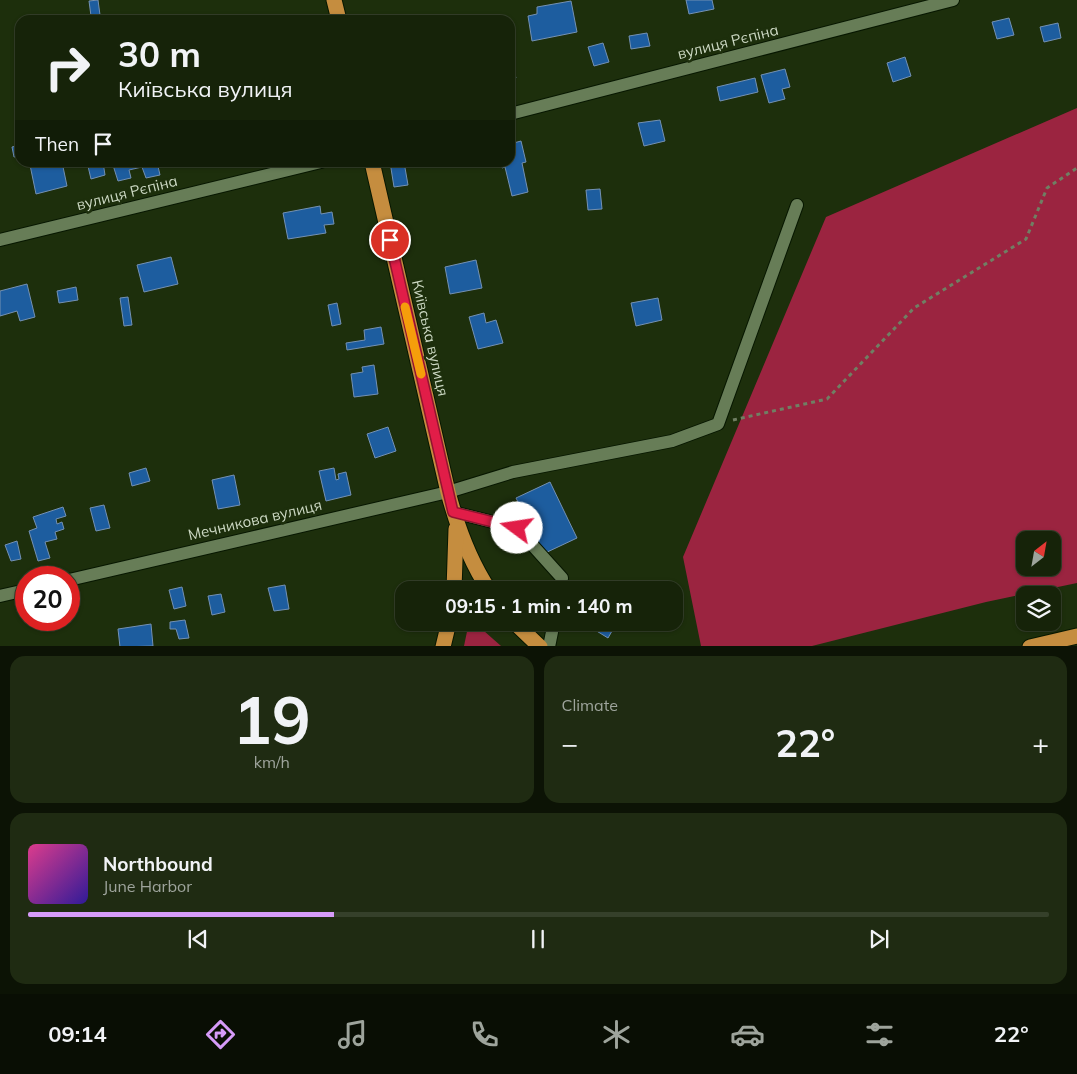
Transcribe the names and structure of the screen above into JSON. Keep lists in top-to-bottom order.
{
  "streets": {
    "highway": ["Київська вулиця"],
    "street": ["вулиця Рєпіна", "Мечникова вулиця"]
  },
  "crossings": [
    ["Київська вулиця", "Мечникова вулиця"]
  ],
  "north": "top right",
  "page": {
    "turn": ["30 m", "Київська вулиця"],
    "then": "Then",
    "limit": "20",
    "trip": "09:15 · 1 min · 140 m",
    "tile": [
      ["19", "km/h"],
      "Climate"
    ],
    "heat": ["−", "22°", "+"],
    "song": ["Northbound", "June Harbor"],
    "tabs": ["09:14", "22°"]
  }
}
